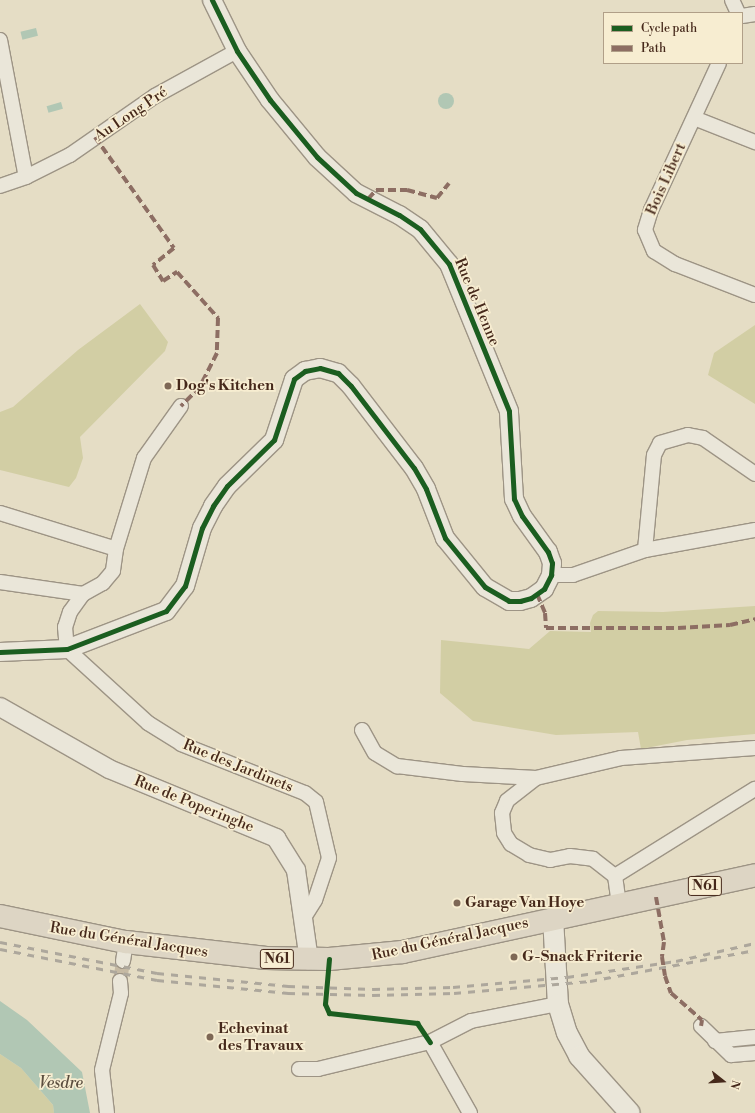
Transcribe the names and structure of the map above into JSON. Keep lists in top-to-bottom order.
{
  "streets": {
    "main road": ["N61", "Rue du Général Jacques"],
    "street": [
      "Au Long Pré",
      "Bois Libert",
      "Rue de Henne",
      "Rue des Jardinets",
      "Rue de Poperinghe"
    ]
  },
  "crossings": [
    ["Au Long Pré", "Rue de Henne"],
    ["Rue des Jardinets", "Rue de Poperinghe"],
    ["Rue de Poperinghe", "Rue du Général Jacques"]
  ],
  "water": ["Vesdre"],
  "places": [
    "Dog's Kitchen",
    "Garage Van Hoye",
    "G-Snack Friterie",
    "Echevinat des Travaux"
  ],
  "legend": ["Cycle path", "Path"],
  "north": "right"
}
